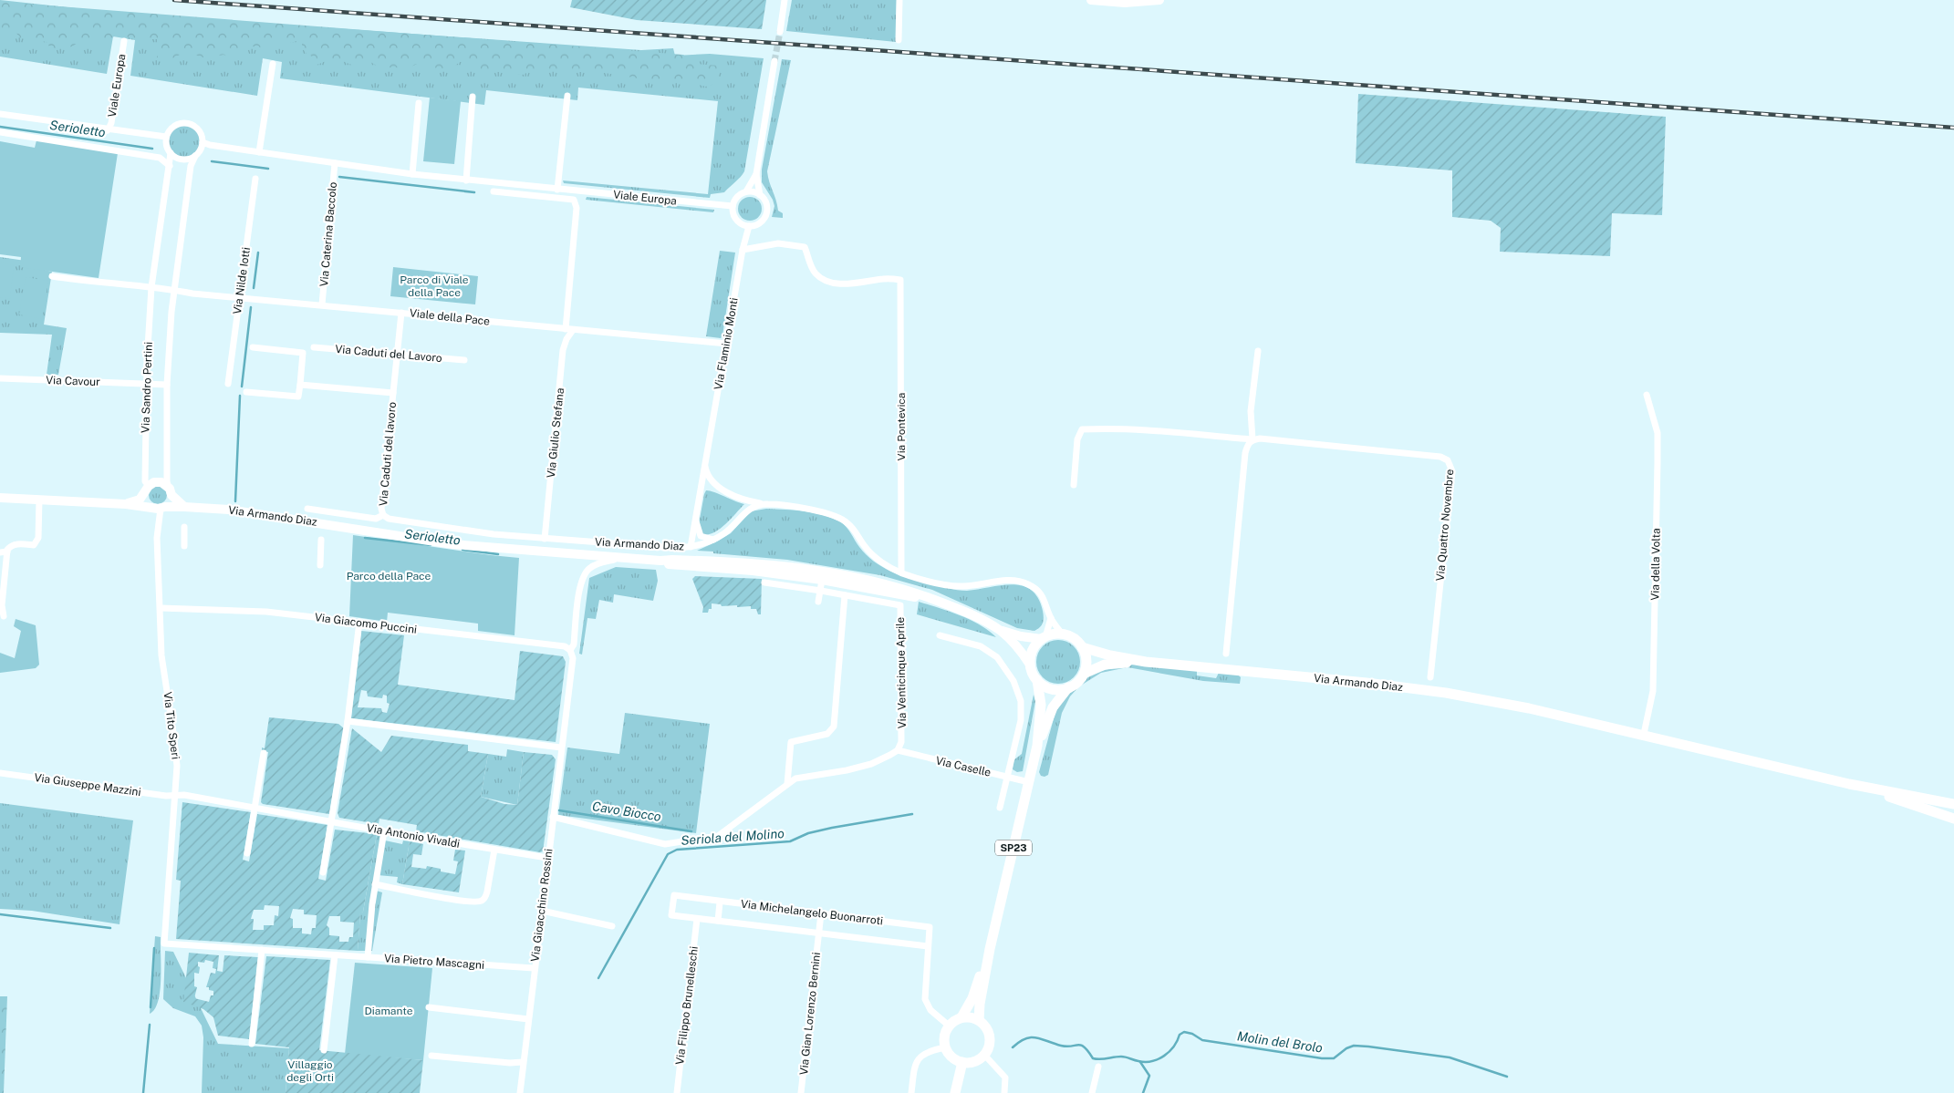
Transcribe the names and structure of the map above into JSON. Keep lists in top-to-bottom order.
{
  "streets": {
    "main road": ["Via Armando Diaz", "SP23"],
    "street": [
      "Viale Europa",
      "Via Caterina Baccolo",
      "Via Nilde Iotti",
      "Viale della Pace",
      "Via Flaminio Monti",
      "Via Caduti del Lavoro",
      "Via Cavour",
      "Via Sandro Pertini",
      "Via Pontevica",
      "Via Giulio Stefana",
      "Via Caduti del lavoro",
      "Via Quattro Novembre",
      "Via della Volta",
      "Via Giacomo Puccini",
      "Via Venticinque Aprile",
      "Via Tito Speri",
      "Via Caselle",
      "Via Giuseppe Mazzini",
      "Via Antonio Vivaldi",
      "Via Gioacchino Rossini",
      "Via Michelangelo Buonarroti",
      "Via Pietro Mascagni",
      "Via Filippo Brunelleschi",
      "Via Gian Lorenzo Bernini"
    ]
  },
  "crossings": [
    ["Viale Europa", "Via Caterina Baccolo"],
    ["Viale Europa", "Via Flaminio Monti"],
    ["Viale Europa", "Via Sandro Pertini"],
    ["Via Caterina Baccolo", "Viale della Pace"],
    ["Via Nilde Iotti", "Viale della Pace"],
    ["Viale della Pace", "Via Flaminio Monti"],
    ["Viale della Pace", "Via Sandro Pertini"],
    ["Viale della Pace", "Via Giulio Stefana"],
    ["Viale della Pace", "Via Caduti del lavoro"],
    ["Via Flaminio Monti", "Via Pontevica"],
    ["Via Flaminio Monti", "Via Armando Diaz"],
    ["Via Caduti del Lavoro", "Via Caduti del lavoro"],
    ["Via Cavour", "Via Sandro Pertini"],
    ["Via Sandro Pertini", "Via Armando Diaz"],
    ["Via Sandro Pertini", "Via Tito Speri"],
    ["Via Pontevica", "Via Armando Diaz"],
    ["Via Giulio Stefana", "Via Armando Diaz"],
    ["Via Caduti del lavoro", "Via Armando Diaz"],
    ["Via Armando Diaz", "Via della Volta"],
    ["Via Armando Diaz", "Via Tito Speri"],
    ["Via Armando Diaz", "SP23"],
    ["Via Armando Diaz", "Via Gioacchino Rossini"],
    ["Via Giacomo Puccini", "Via Tito Speri"],
    ["Via Giacomo Puccini", "Via Gioacchino Rossini"],
    ["Via Venticinque Aprile", "Via Caselle"],
    ["Via Tito Speri", "Via Giuseppe Mazzini"],
    ["Via Tito Speri", "Via Antonio Vivaldi"],
    ["Via Tito Speri", "Via Pietro Mascagni"],
    ["Via Caselle", "SP23"],
    ["Via Giuseppe Mazzini", "Via Antonio Vivaldi"],
    ["Via Antonio Vivaldi", "Via Gioacchino Rossini"],
    ["SP23", "Via Michelangelo Buonarroti"],
    ["Via Gioacchino Rossini", "Via Pietro Mascagni"],
    ["Via Michelangelo Buonarroti", "Via Filippo Brunelleschi"],
    ["Via Michelangelo Buonarroti", "Via Gian Lorenzo Bernini"]
  ],
  "water": [
    "Serioletto",
    "Cavo Biocco",
    "Seriola del Molino",
    "Molin del Brolo"
  ],
  "parks": [
    "Parco di Viale della Pace",
    "Parco della Pace",
    "Diamante",
    "Villaggio degli Orti"
  ]
}
